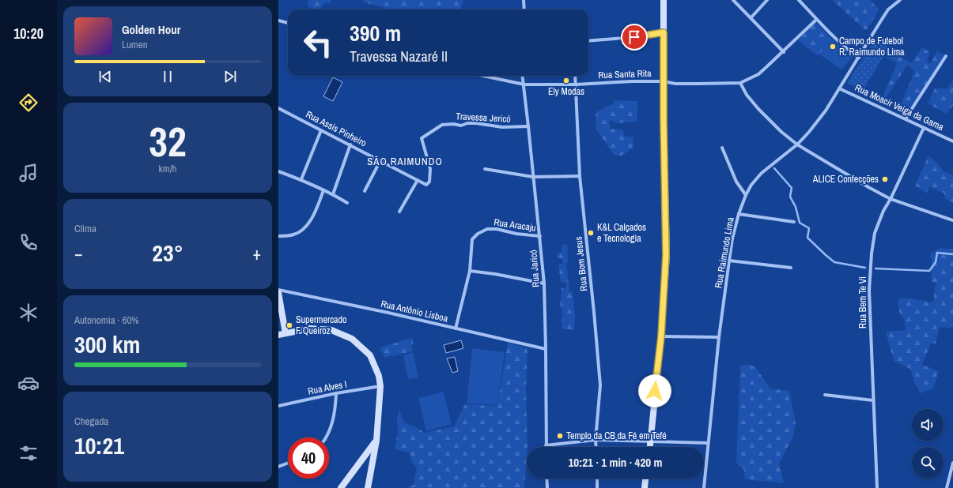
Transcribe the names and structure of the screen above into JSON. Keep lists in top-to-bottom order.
{
  "streets": {
    "street": [
      "Rua Santa Rita",
      "Rua Moacir Veiga da Gama",
      "Travessa Jericó",
      "Rua Assis Pinheiro",
      "Rua Aracaju",
      "Rua Raimundo Lima",
      "Rua Bom Jesus",
      "Rua Jaricó",
      "Rua Bem Te Vi",
      "Rua Antônio Lisboa",
      "Rua Alves I"
    ]
  },
  "crossings": [
    ["Rua Santa Rita", "Rua Bom Jesus"],
    ["Rua Santa Rita", "Rua Jaricó"],
    ["Rua Moacir Veiga da Gama", "Rua Raimundo Lima"],
    ["Rua Moacir Veiga da Gama", "Rua Bem Te Vi"],
    ["Travessa Jericó", "Rua Assis Pinheiro"],
    ["Travessa Jericó", "Rua Jaricó"],
    ["Rua Aracaju", "Rua Jaricó"],
    ["Rua Jaricó", "Rua Antônio Lisboa"]
  ],
  "districts": ["SÃO RAIMUNDO"],
  "places": [
    "Campo de Futebol R. Raimundo Lima",
    "Ely Modas",
    "ALICE Confecções",
    "K&L Calçados e Tecnologia",
    "Supermercado F Queiroz",
    "Templo da CB da Fé em Tefé"
  ],
  "page": {
    "tabs": "10:20",
    "turn": ["390 m", "Travessa Nazaré II"],
    "song": ["Golden Hour", "Lumen"],
    "tile": [
      ["32", "km/h"],
      "Clima",
      ["Autonomia · 60%", "300 km"],
      ["Chegada", "10:21"]
    ],
    "heat": ["−", "23°", "+"],
    "limit": "40",
    "trip": "10:21 · 1 min · 420 m"
  }
}
